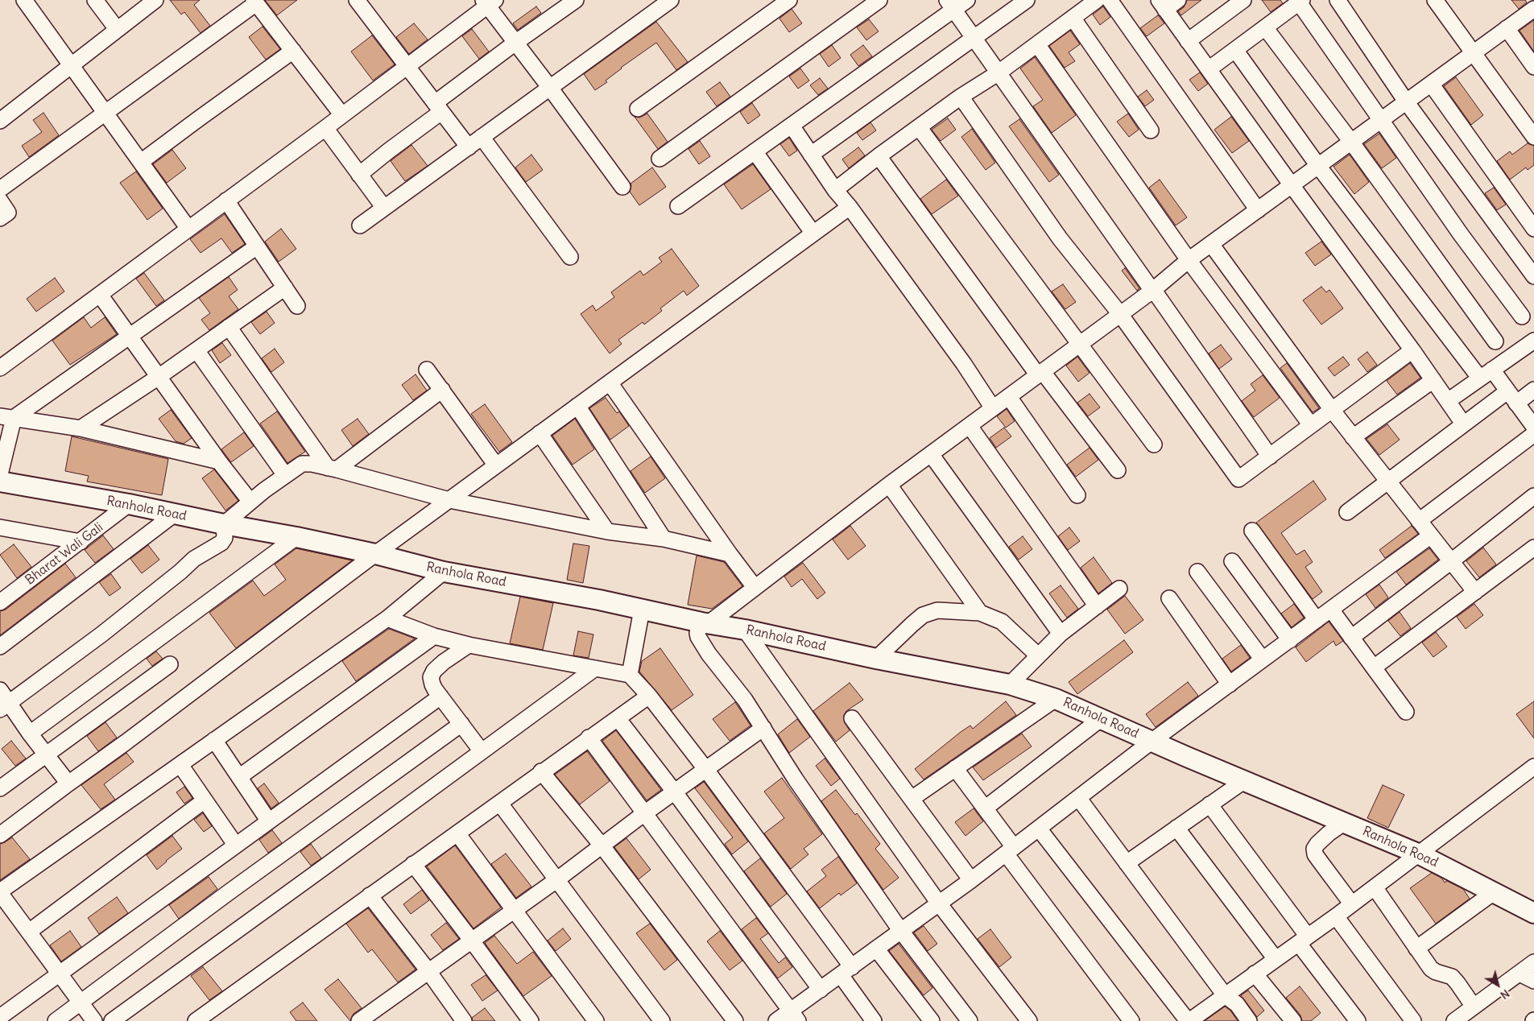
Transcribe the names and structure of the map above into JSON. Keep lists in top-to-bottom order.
{
  "streets": {
    "street": ["Ranhola Road", "Bharat Wali Gali"]
  },
  "crossings": [
    ["Ranhola Road", "Bharat Wali Gali"]
  ],
  "north": "bottom right"
}
